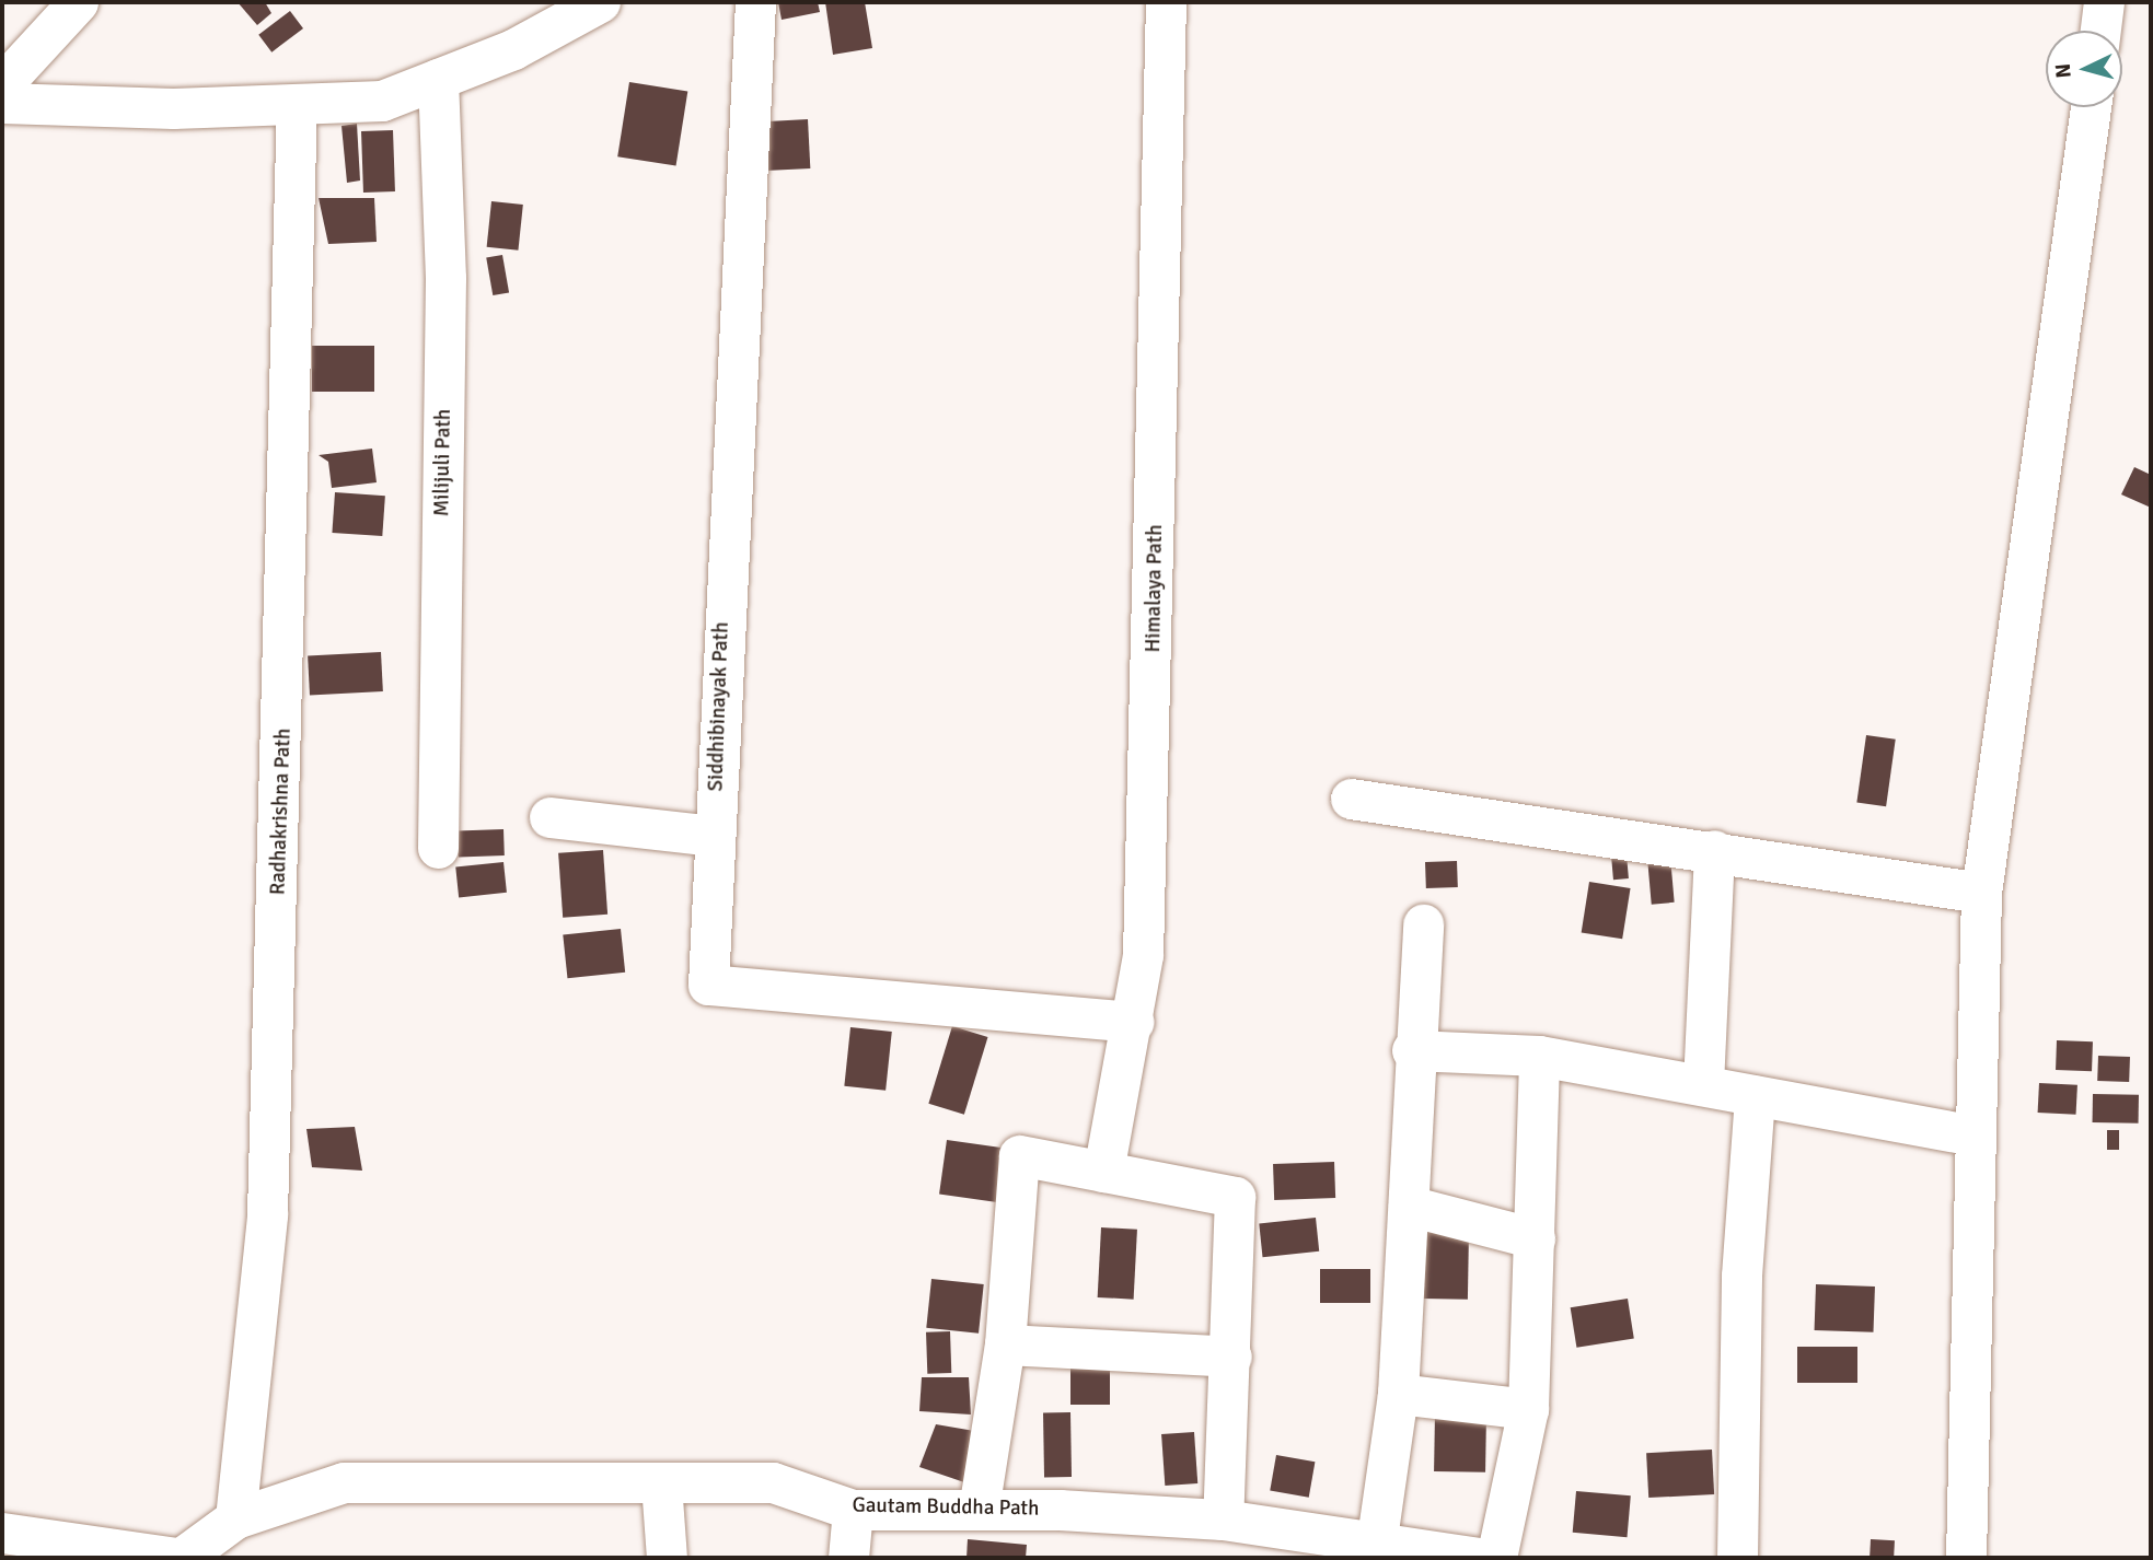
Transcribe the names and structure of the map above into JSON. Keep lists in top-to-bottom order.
{
  "streets": {
    "street": [
      "Milijuli Path",
      "Himalaya Path",
      "Siddhibinayak Path",
      "Radhakrishna Path",
      "Gautam Buddha Path"
    ]
  },
  "crossings": [
    ["Himalaya Path", "Siddhibinayak Path"],
    ["Radhakrishna Path", "Gautam Buddha Path"]
  ],
  "north": "left"
}
